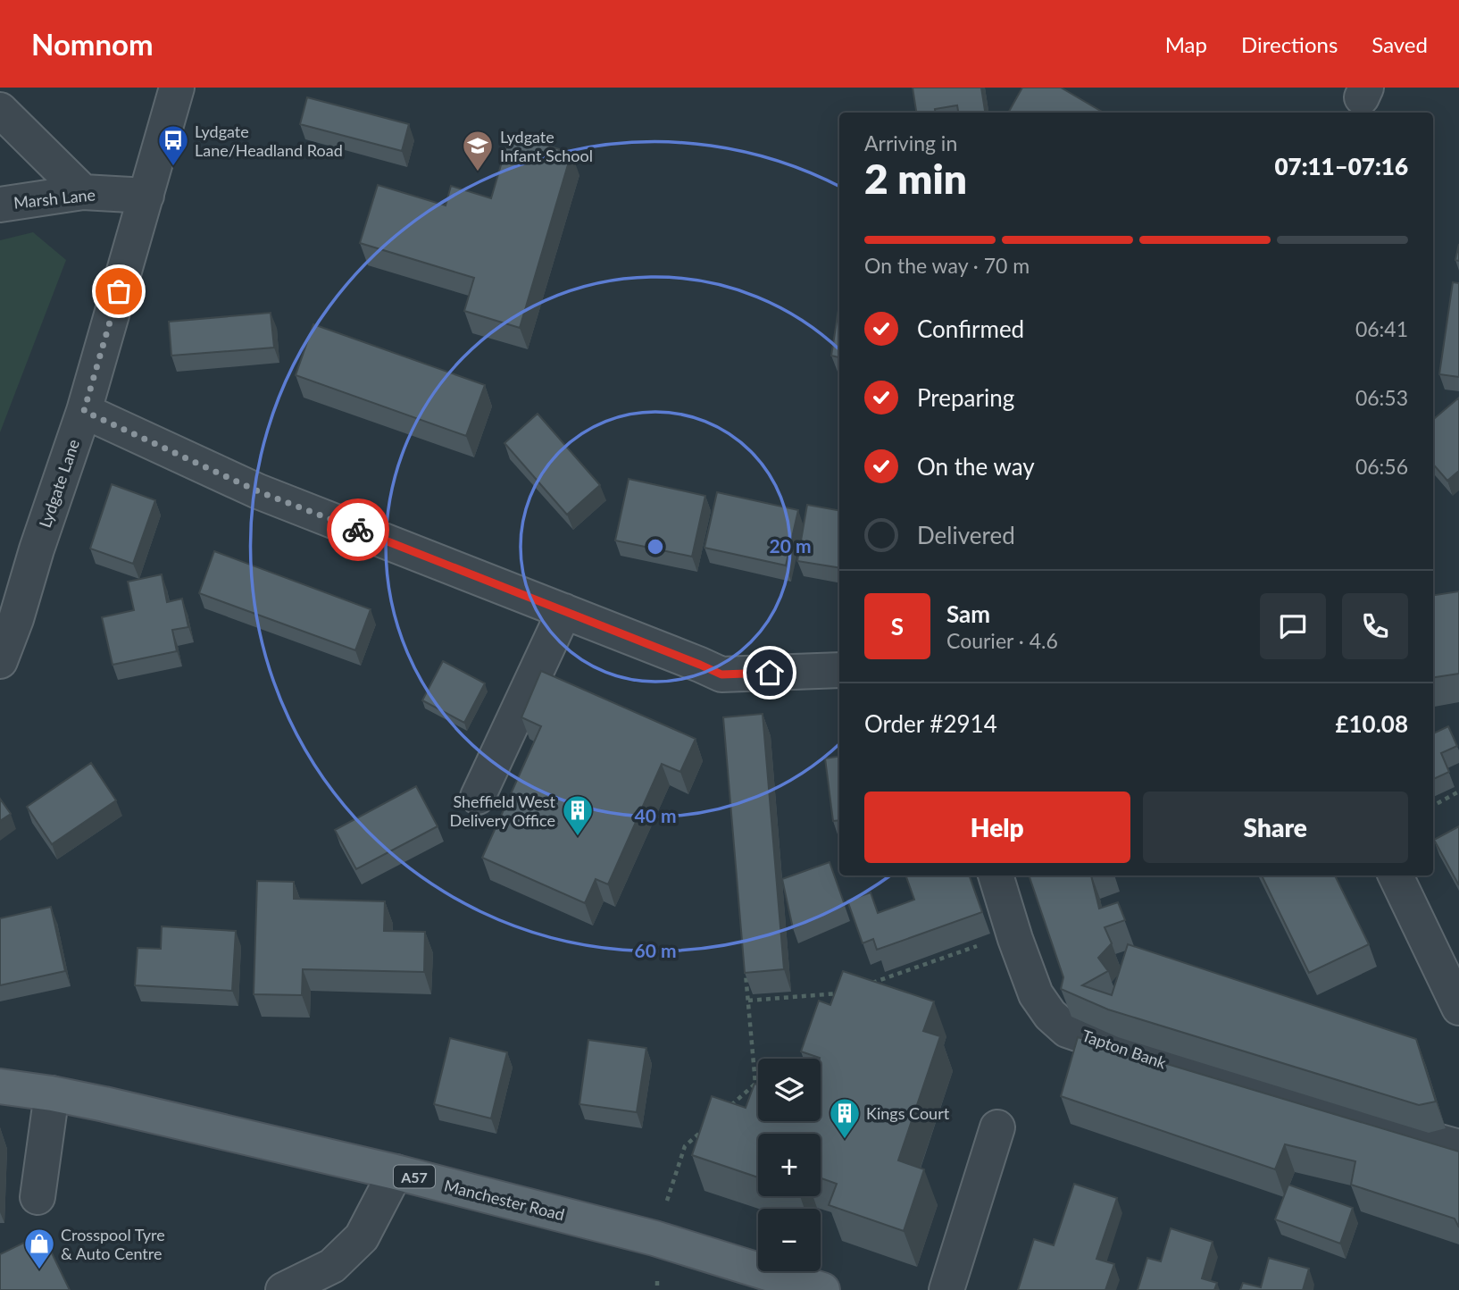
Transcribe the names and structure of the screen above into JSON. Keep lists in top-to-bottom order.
{
  "streets": {
    "main road": ["A57", "Manchester Road"],
    "street": ["Marsh Lane", "Lydgate Lane", "Tapton Bank"]
  },
  "crossings": [
    ["Marsh Lane", "Lydgate Lane"]
  ],
  "places": {
    "bus stop": ["Lydgate Lane/Headland Road"],
    "school or university": ["Lydgate Infant School"],
    "building": ["Sheffield West Delivery Office", "Kings Court"],
    "shop": ["Crosspool Tyre & Auto Centre"]
  },
  "page": {
    "header": "Nomnom",
    "nav": ["Map", "Directions", "Saved"],
    "heading": ["2 min", "Arriving in", "07:11–07:16"],
    "panel": [
      "Sam",
      "Courier · 4.6",
      "Order #2914",
      "£10.08"
    ],
    "bar": "On the way · 70 m",
    "list": [
      ["Confirmed", "06:41"],
      ["Preparing", "06:53"],
      ["On the way", "06:56"],
      "Delivered"
    ],
    "round": "S",
    "buttons": ["Help", "Share"],
    "map_buttons": ["+", "−"]
  },
  "rings": ["20 m", "40 m", "60 m"]
}
